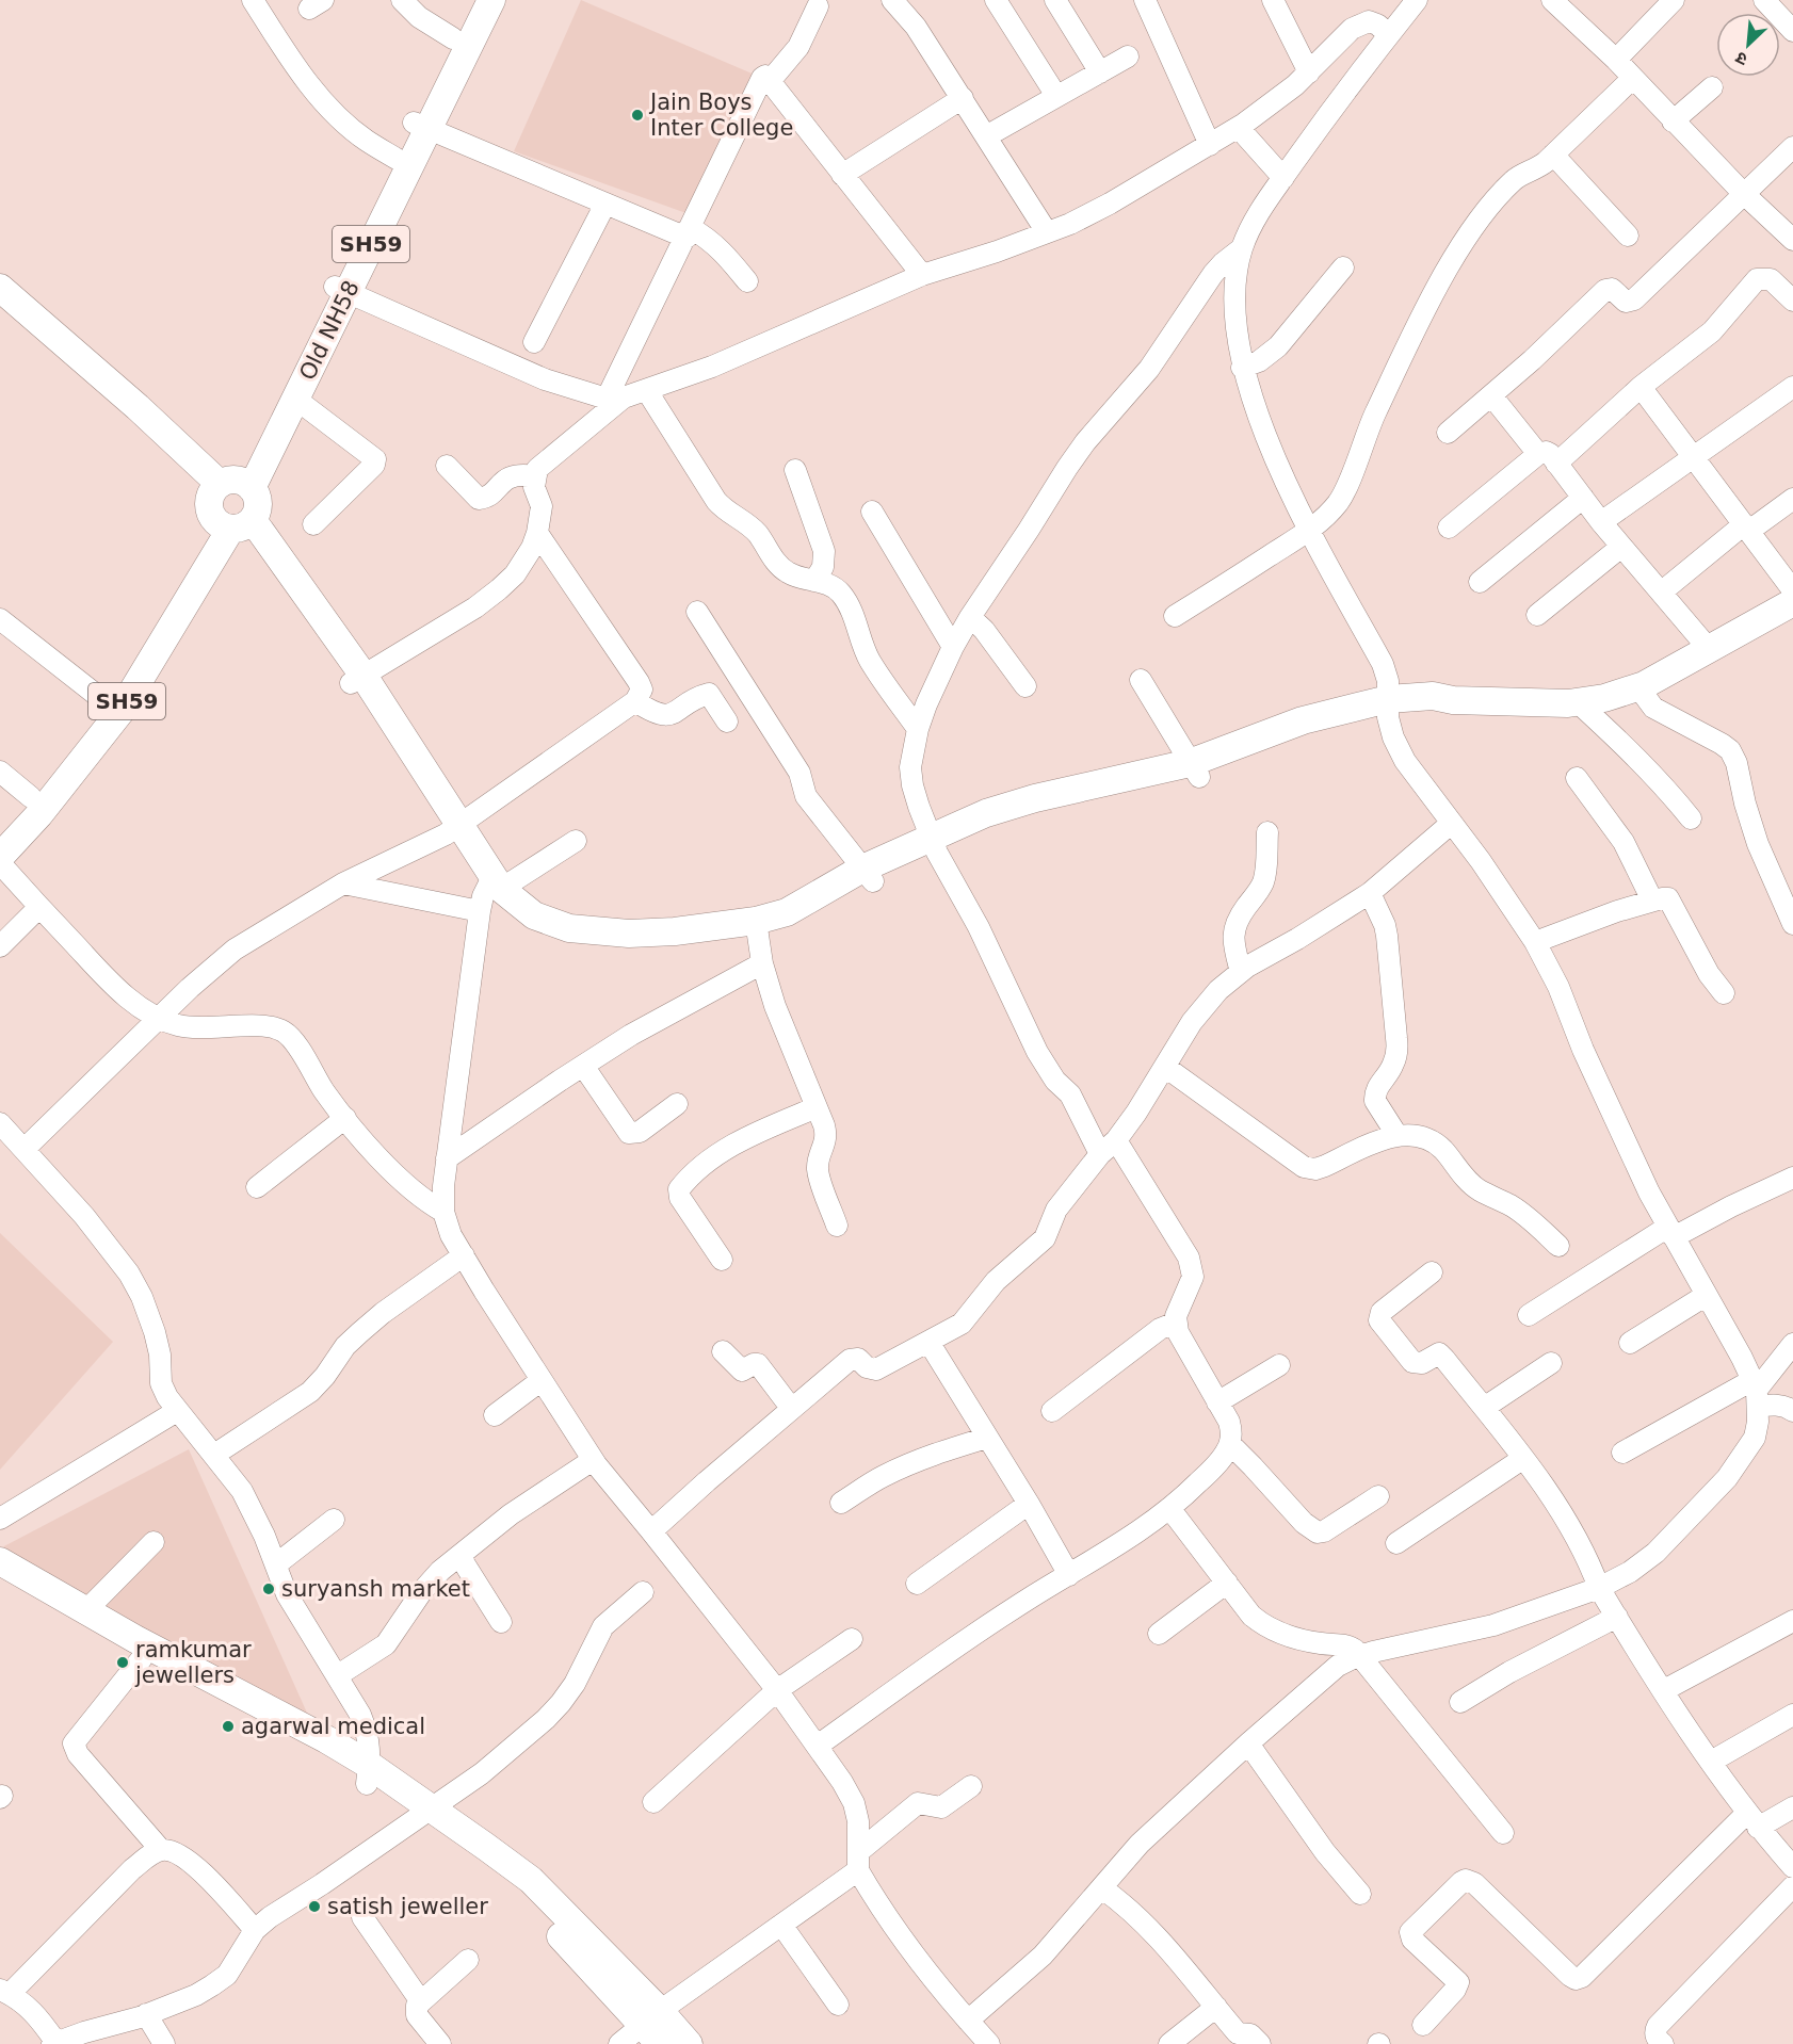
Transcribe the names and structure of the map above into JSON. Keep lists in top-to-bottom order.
{
  "streets": {
    "main road": ["SH59", "Old NH58"]
  },
  "places": [
    "Jain Boys Inter College",
    "suryansh market",
    "ramkumar jewellers",
    "agarwal medical",
    "satish jeweller"
  ],
  "north": "bottom left"
}
